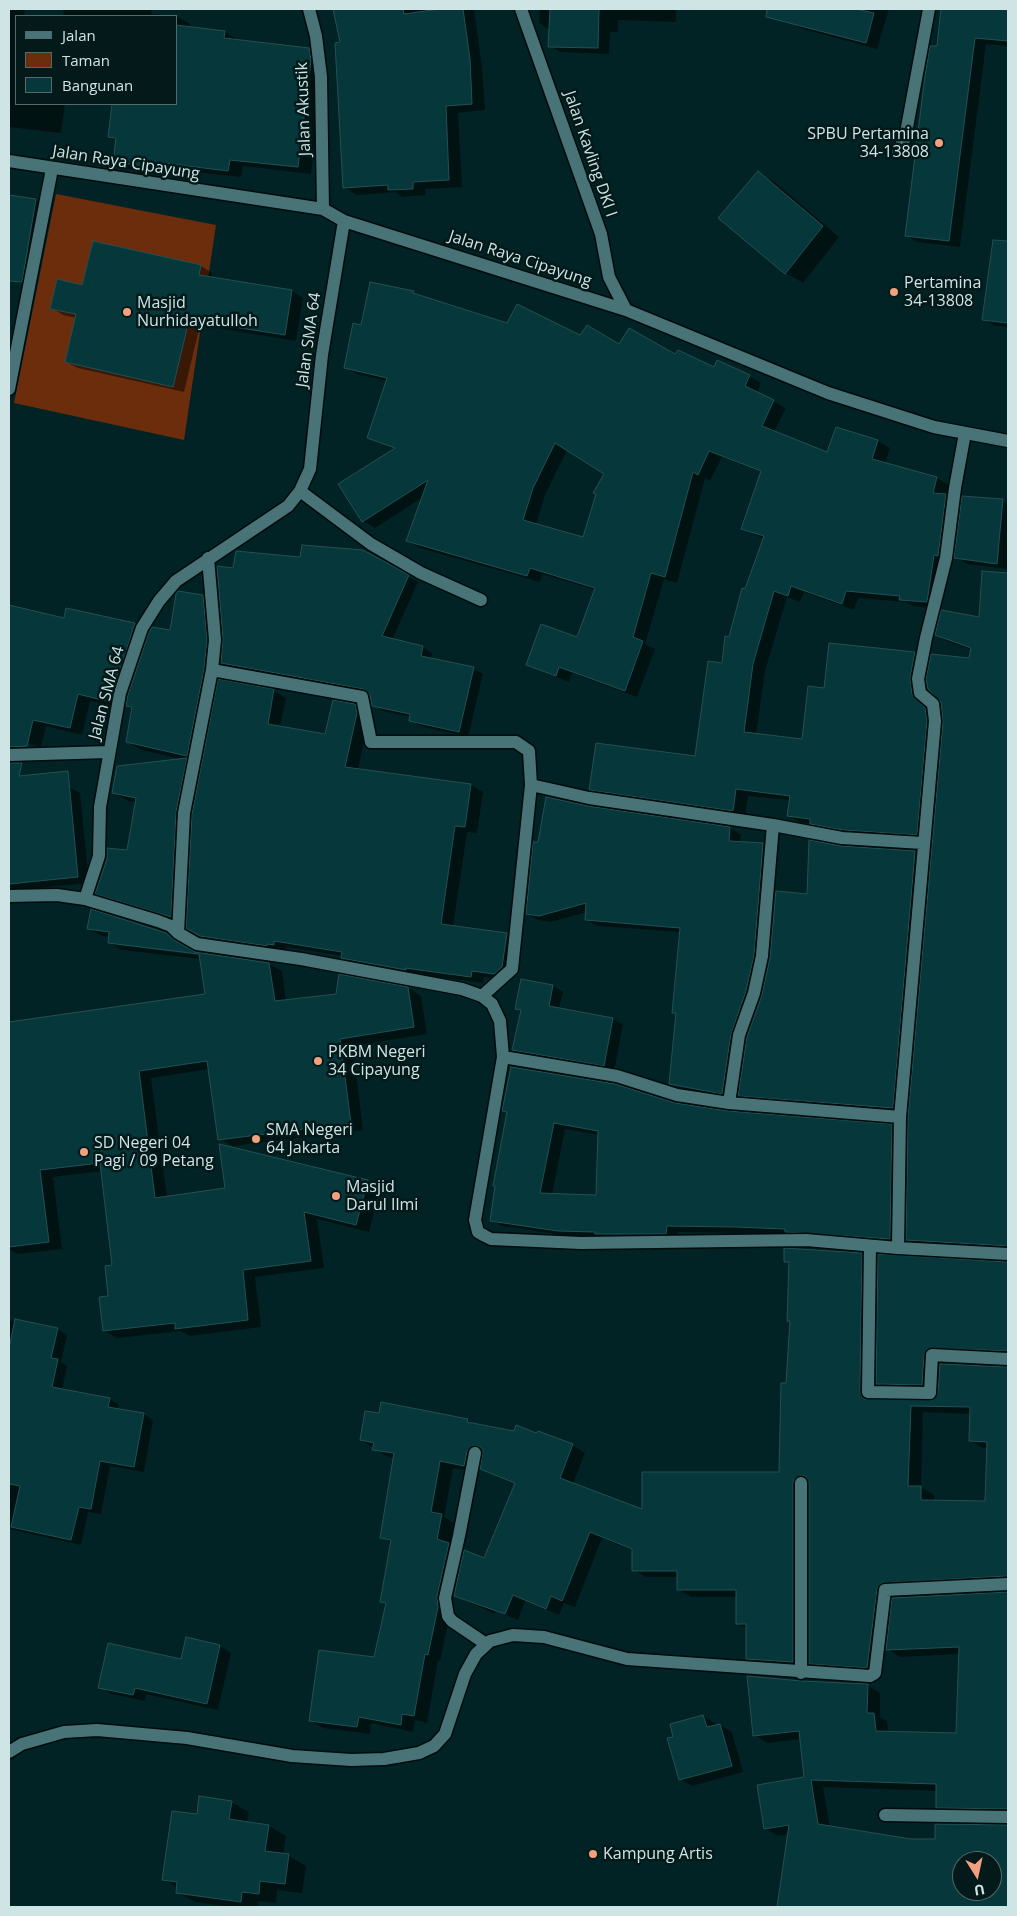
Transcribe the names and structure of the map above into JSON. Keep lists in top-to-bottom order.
{
  "streets": {
    "street": [
      "Jalan Akustik",
      "Jalan Kavling DKI I",
      "Jalan Raya Cipayung",
      "Jalan SMA 64"
    ]
  },
  "crossings": [
    ["Jalan Akustik", "Jalan Raya Cipayung"],
    ["Jalan Kavling DKI I", "Jalan Raya Cipayung"],
    ["Jalan Raya Cipayung", "Jalan SMA 64"]
  ],
  "places": [
    "SPBU Pertamina 34-13808",
    "Pertamina 34-13808",
    "Masjid Nurhidayatulloh",
    "PKBM Negeri 34 Cipayung",
    "SMA Negeri 64 Jakarta",
    "SD Negeri 04 Pagi / 09 Petang",
    "Masjid Darul Ilmi",
    "Kampung Artis"
  ],
  "legend": ["Jalan", "Taman", "Bangunan"],
  "north": "bottom"
}
